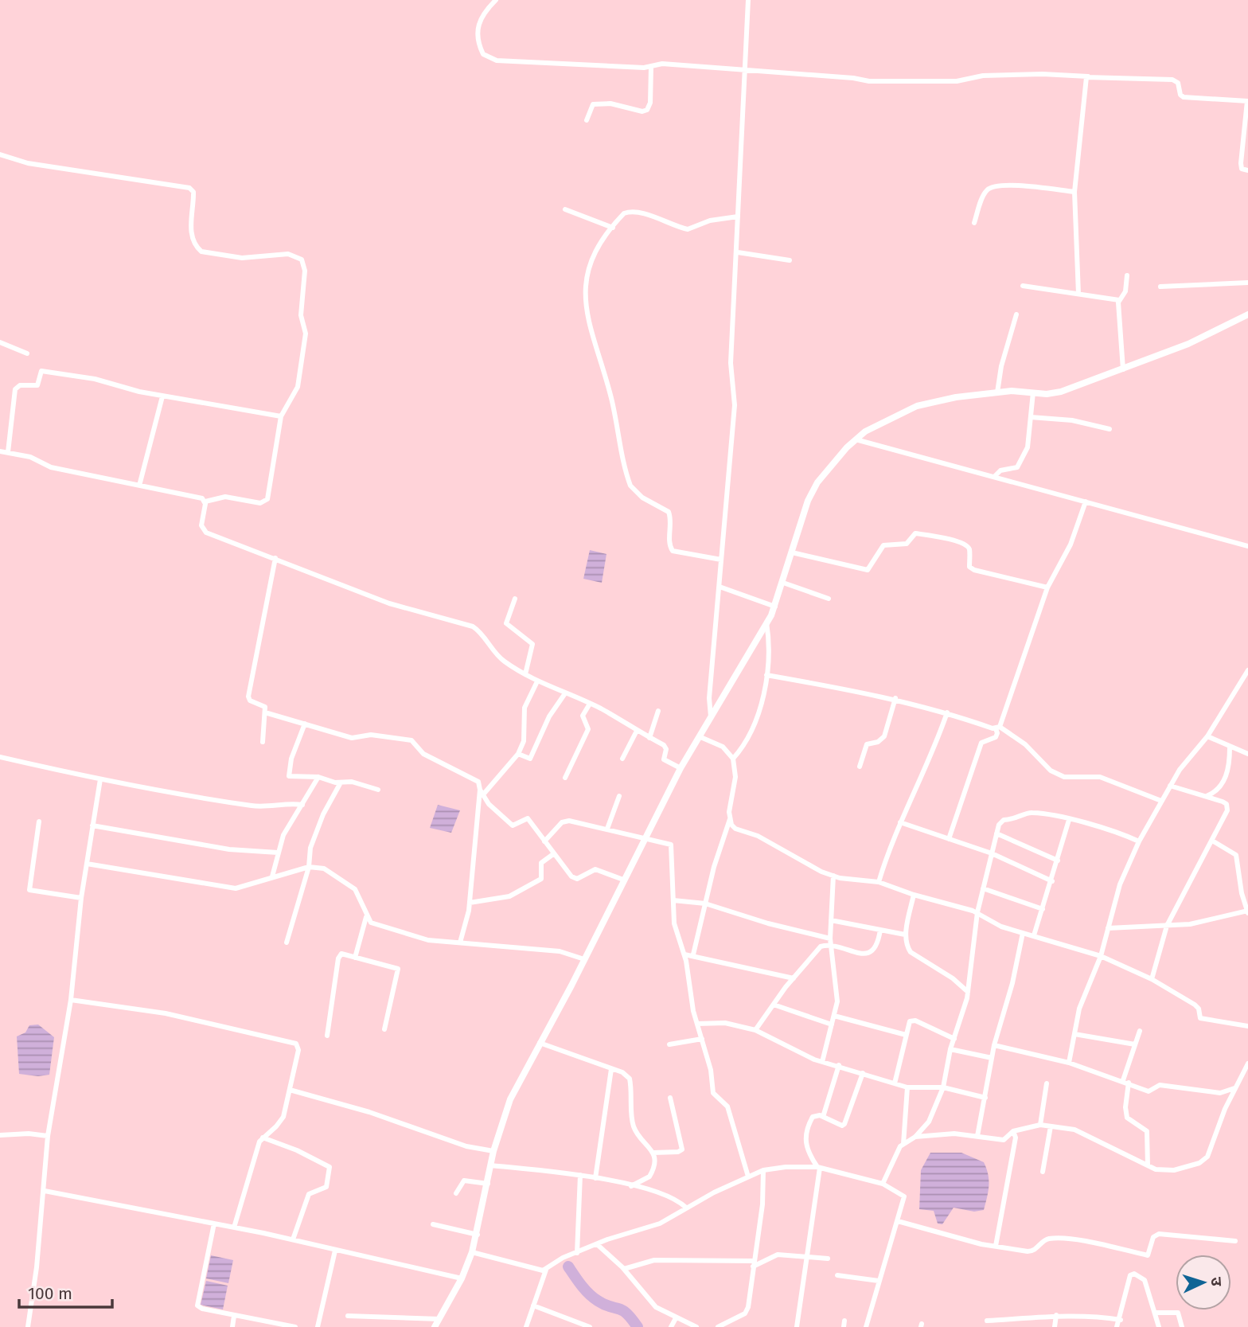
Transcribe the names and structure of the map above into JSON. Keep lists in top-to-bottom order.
{
  "scale_bar": "100 m",
  "north": "right"
}
